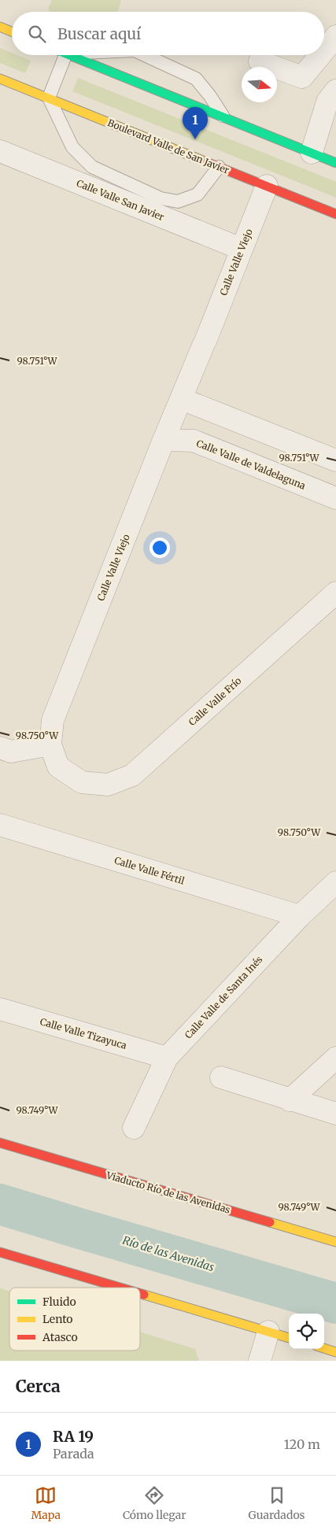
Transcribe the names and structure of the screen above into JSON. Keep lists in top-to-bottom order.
{
  "streets": {
    "main road": ["Boulevard Valle de San Javier", "Viaducto Río de las Avenidas"],
    "street": [
      "Calle Valle San Javier",
      "Calle Valle Viejo",
      "Calle Valle de Valdelaguna",
      "Calle Valle Frío",
      "Calle Valle Fértil",
      "Calle Valle de Santa Inés",
      "Calle Valle Tizayuca"
    ]
  },
  "crossings": [
    ["Boulevard Valle de San Javier", "Calle Valle Viejo"],
    ["Calle Valle San Javier", "Calle Valle Viejo"],
    ["Calle Valle Viejo", "Calle Valle de Valdelaguna"],
    ["Calle Valle Viejo", "Calle Valle Frío"],
    ["Calle Valle Fértil", "Calle Valle de Santa Inés"],
    ["Calle Valle de Santa Inés", "Calle Valle Tizayuca"]
  ],
  "water": ["Río de las Avenidas"],
  "legend": ["Fluido", "Lento", "Atasco"],
  "north": "right",
  "page": {
    "search": "Buscar aquí",
    "pins": "1",
    "heading": "Cerca",
    "list": [
      {
        "mark": "1",
        "name": "RA 19",
        "note": "Parada",
        "value": "120 m"
      }
    ],
    "nav": ["Mapa", "Cómo llegar", "Guardados"]
  },
  "coordinates": ["98.751°W", "98.750°W", "98.749°W"]
}
